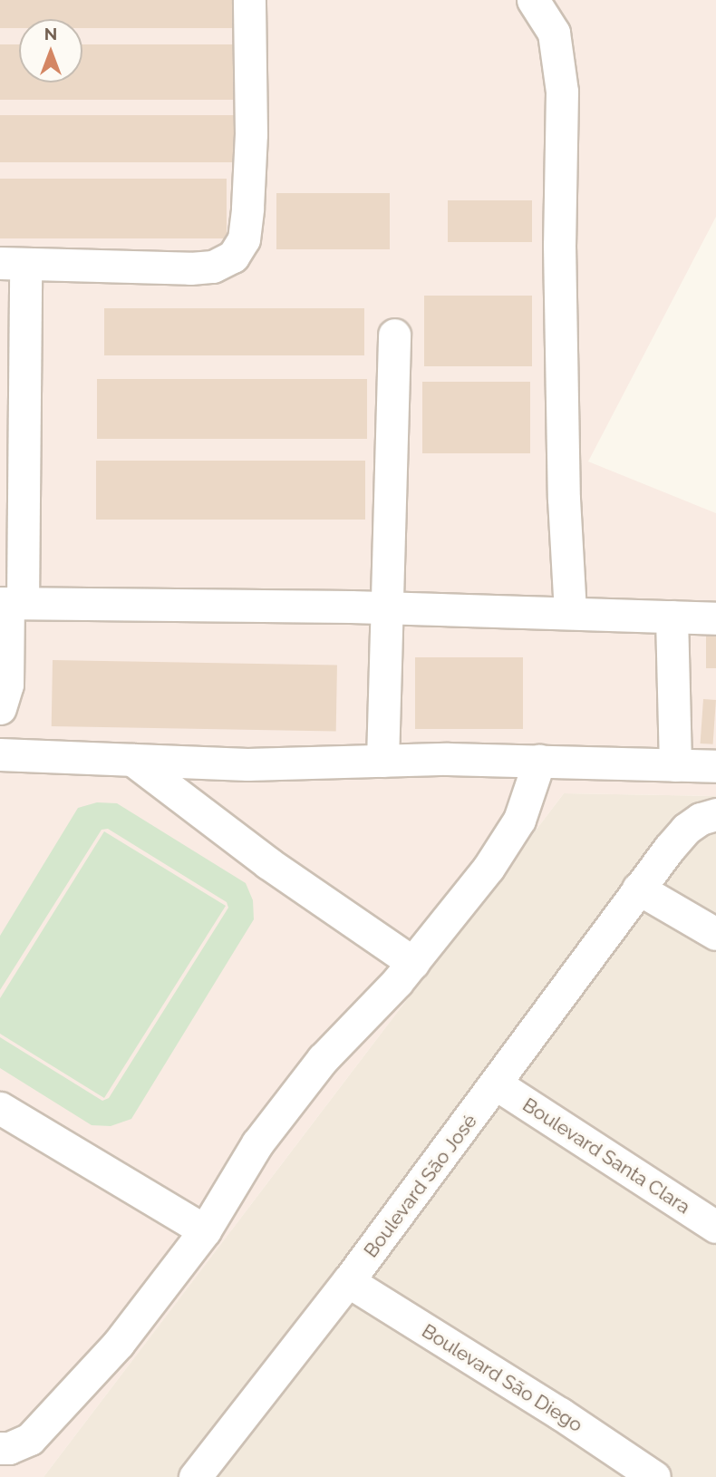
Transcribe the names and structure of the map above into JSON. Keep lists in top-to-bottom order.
{
  "streets": {
    "street": ["Boulevard Santa Clara", "Boulevard São José", "Boulevard São Diego"]
  },
  "crossings": [
    ["Boulevard Santa Clara", "Boulevard São José"],
    ["Boulevard São José", "Boulevard São Diego"]
  ],
  "north": "top"
}
